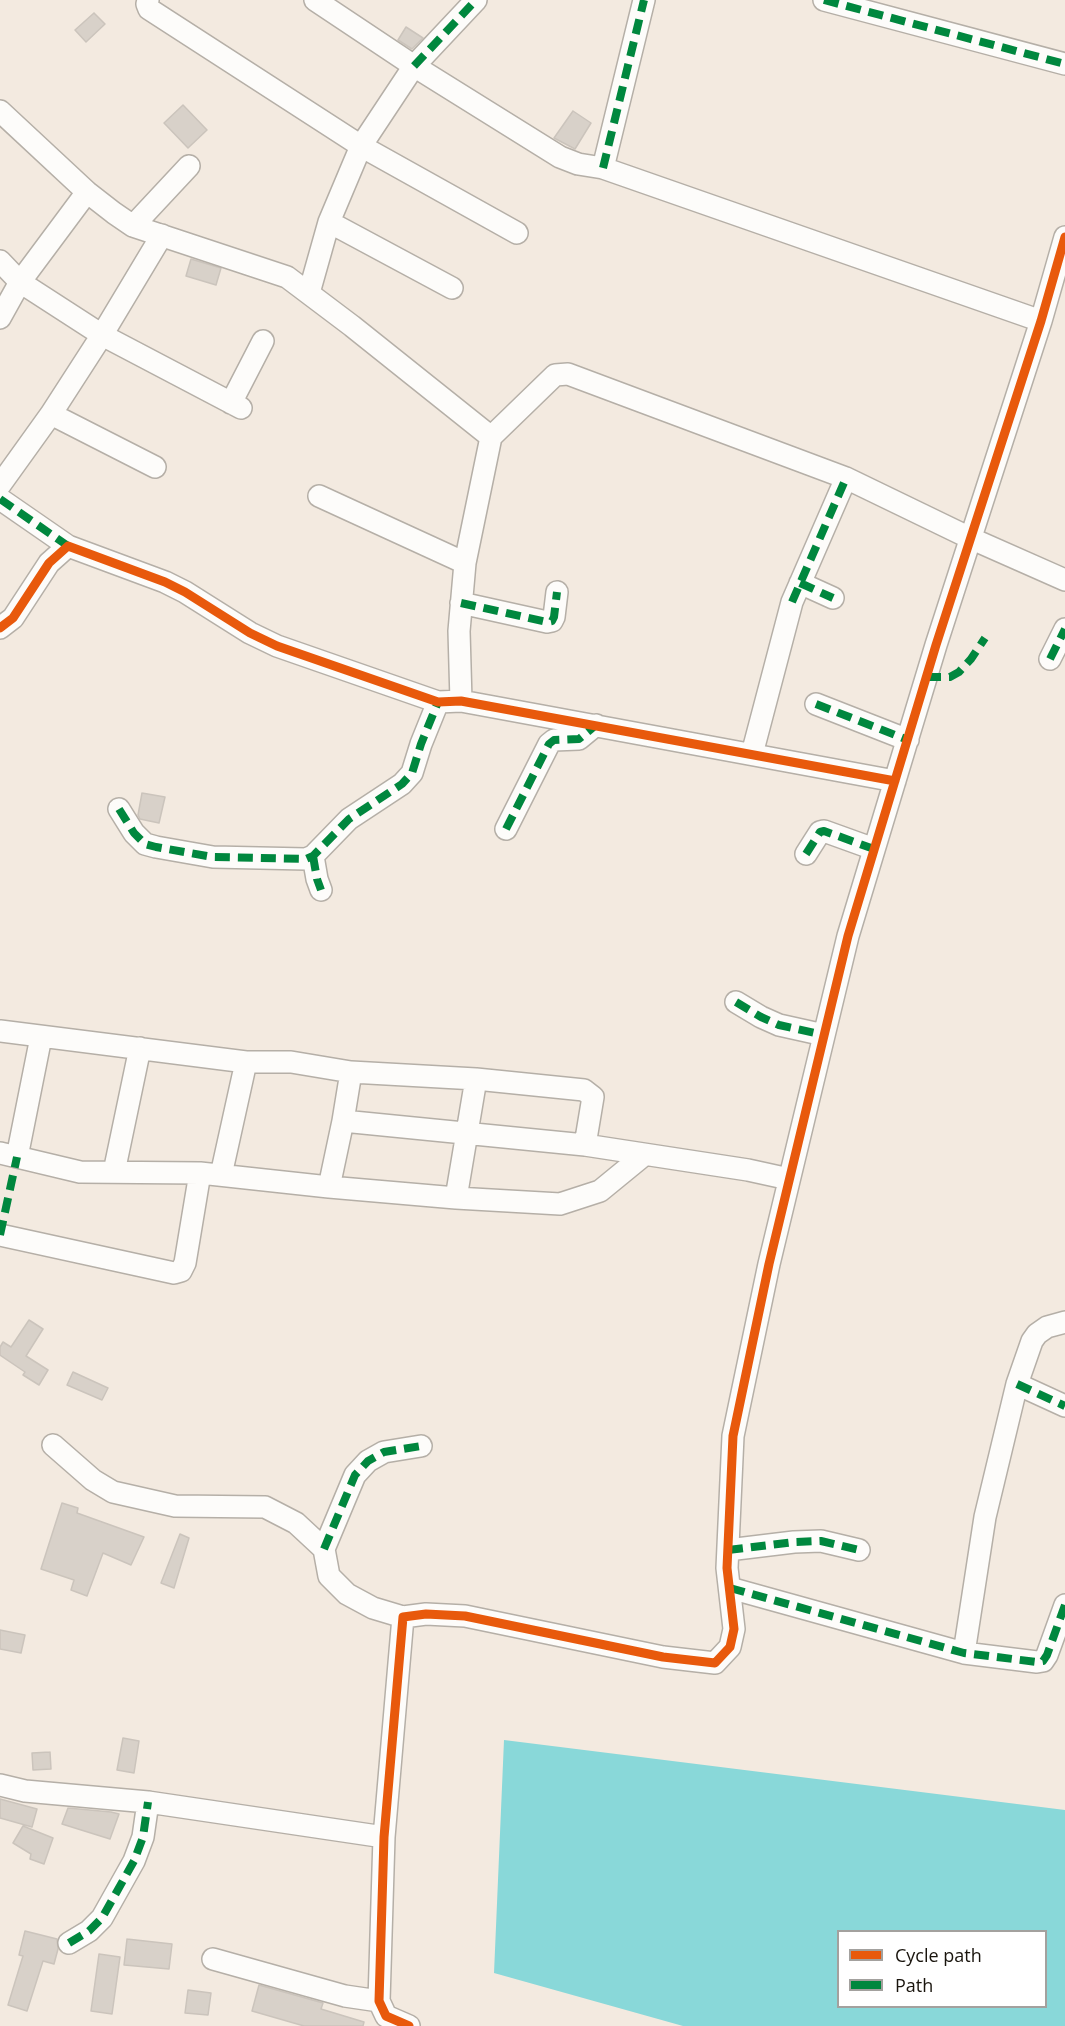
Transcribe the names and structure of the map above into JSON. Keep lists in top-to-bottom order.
{
  "legend": ["Cycle path", "Path"]
}
